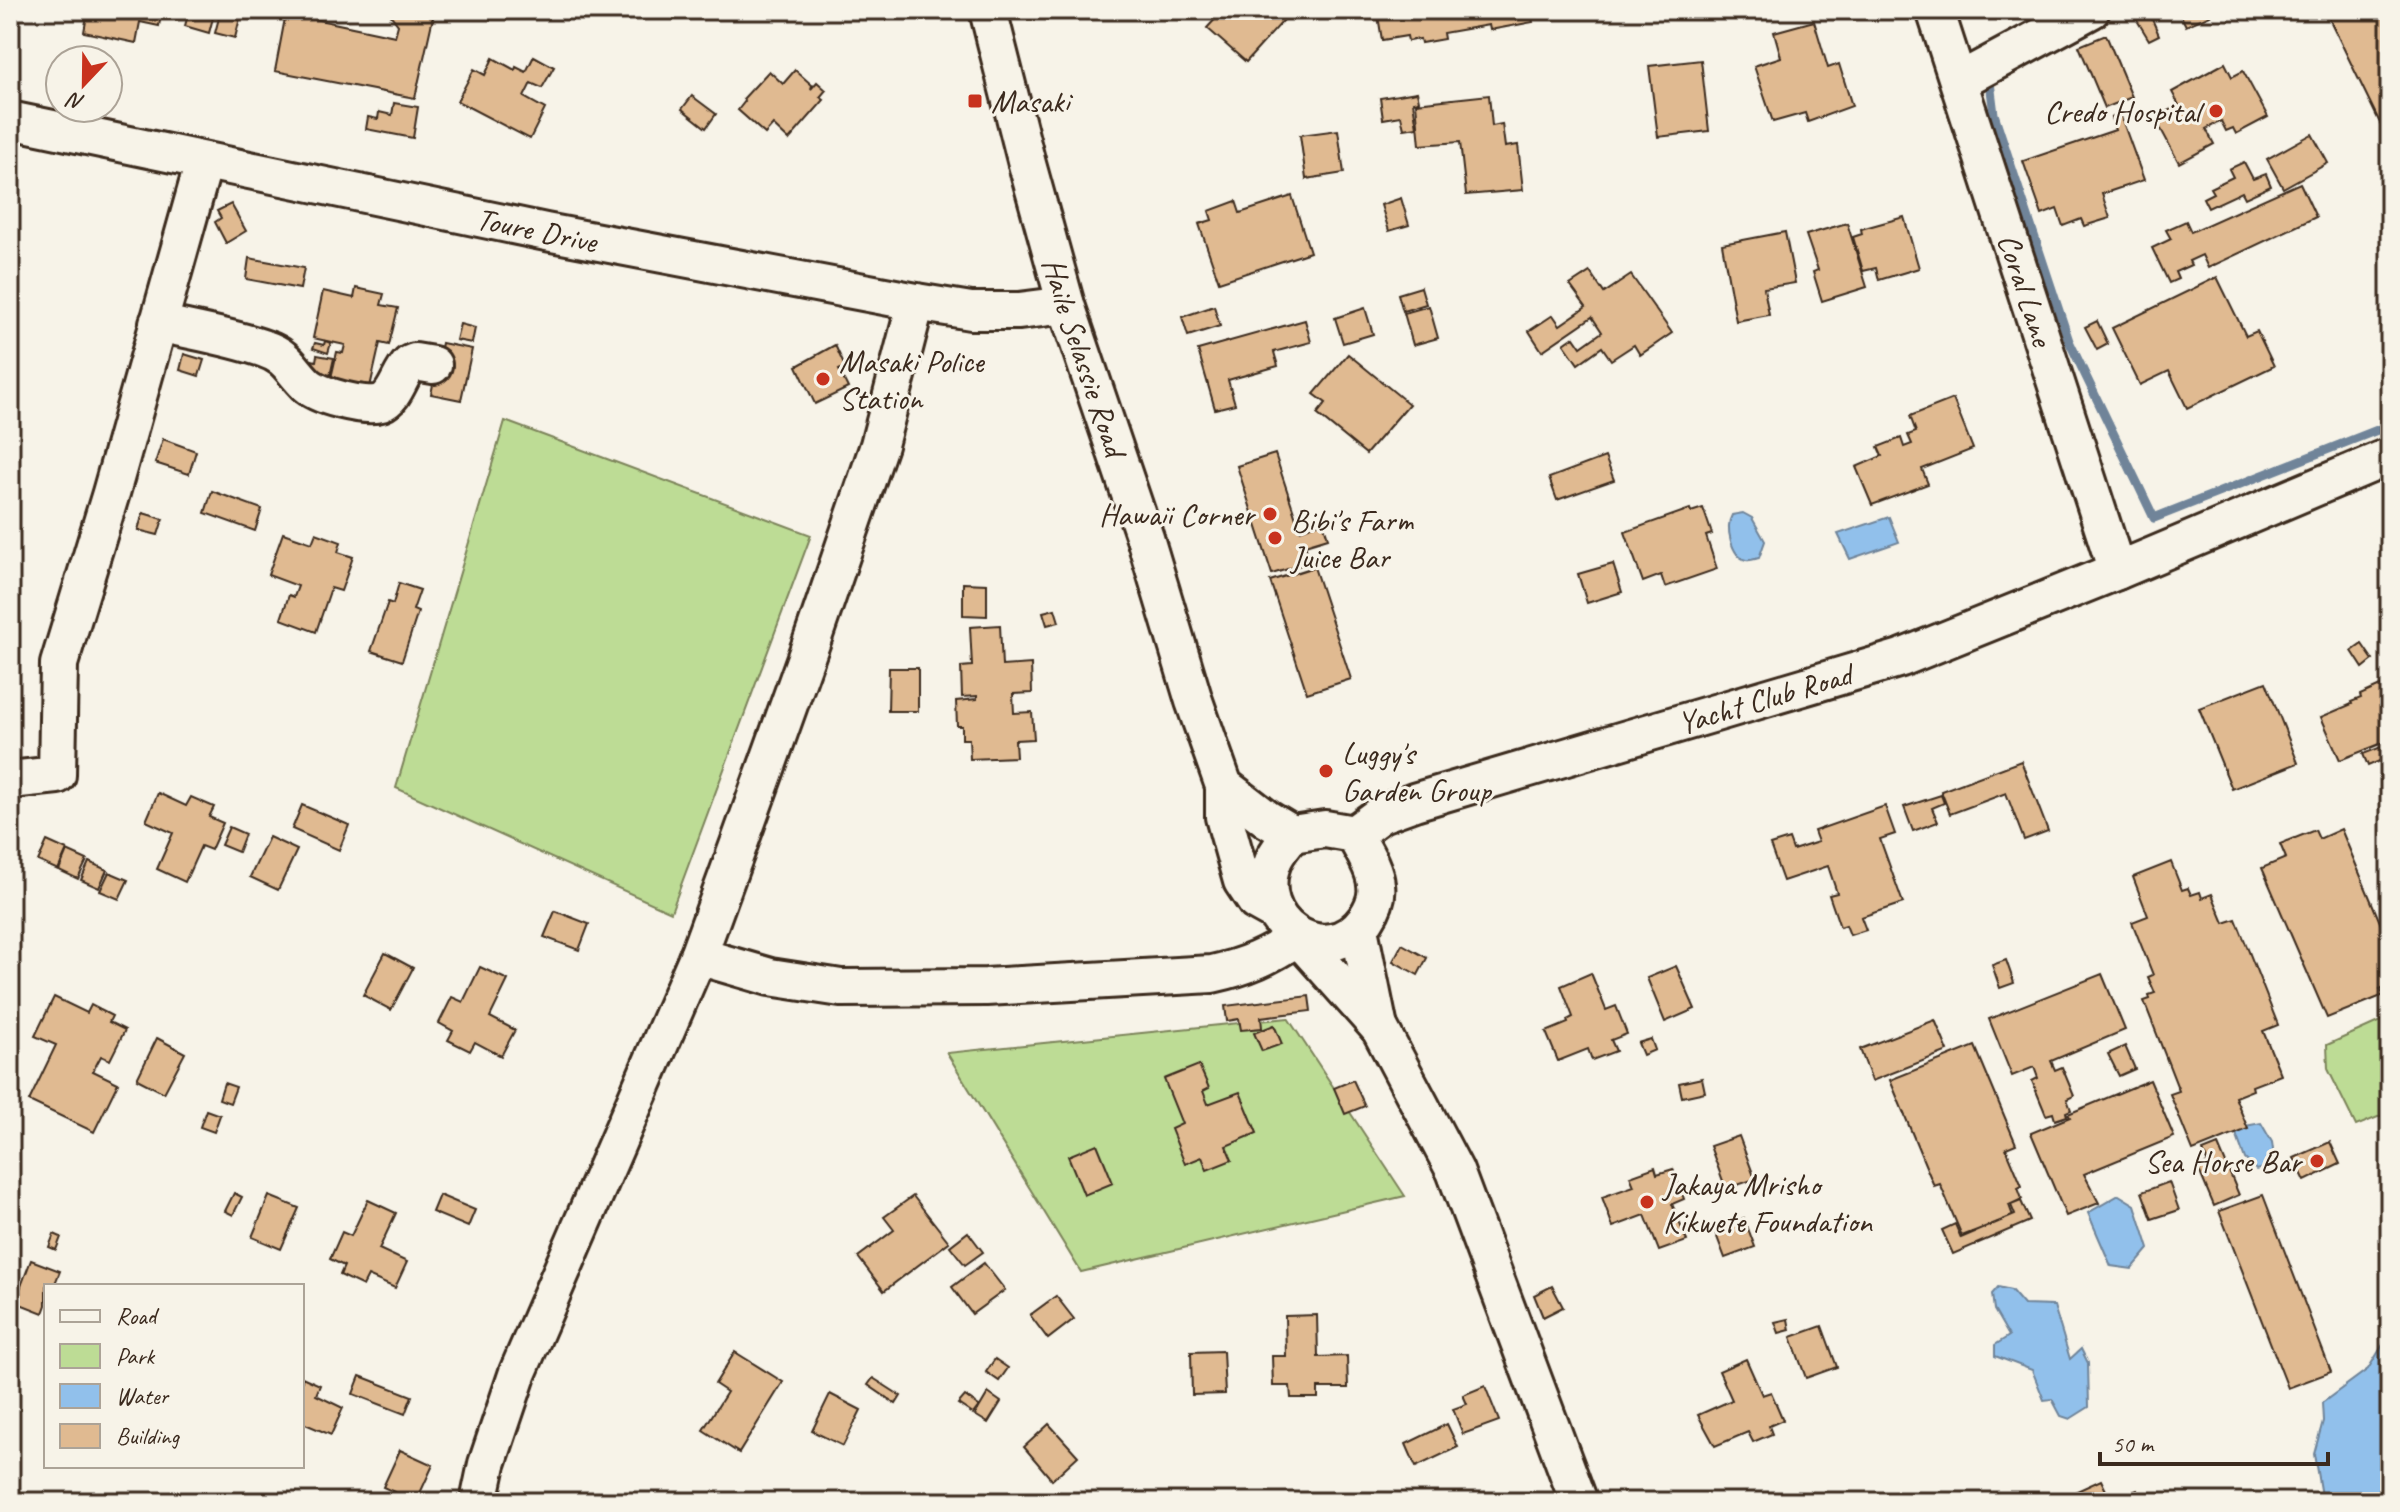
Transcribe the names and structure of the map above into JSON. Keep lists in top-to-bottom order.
{
  "streets": {
    "street": [
      "Toure Drive",
      "Coral Lane",
      "Haile Selassie Road",
      "Yacht Club Road"
    ]
  },
  "crossings": [
    ["Toure Drive", "Haile Selassie Road"],
    ["Coral Lane", "Yacht Club Road"]
  ],
  "places": {
    "transit": ["Masaki"],
    "other": [
      "Credo Hospital",
      "Masaki Police Station",
      "Hawaii Corner",
      "Bibi's Farm Juice Bar",
      "Luggy's Garden Group",
      "Sea Horse Bar",
      "Jakaya Mrisho Kikwete Foundation"
    ]
  },
  "legend": [
    "Road",
    "Park",
    "Water",
    "Building"
  ],
  "scale_bar": "50 m",
  "north": "bottom"
}
